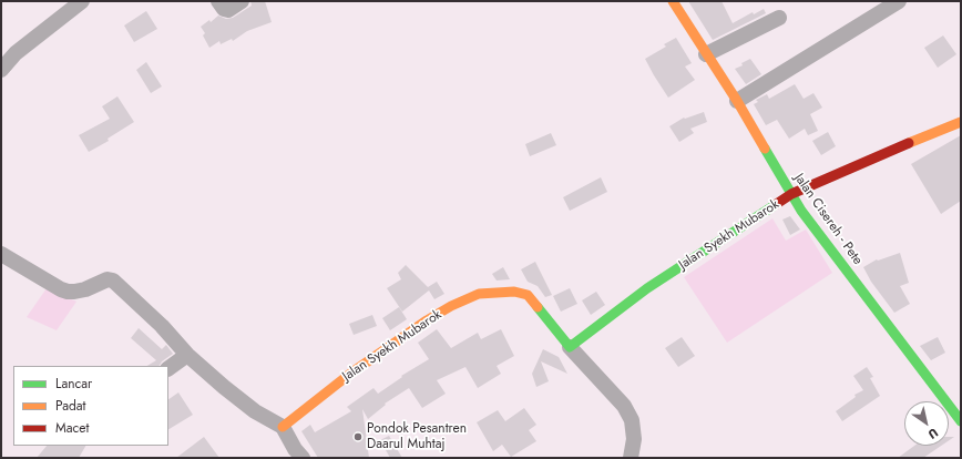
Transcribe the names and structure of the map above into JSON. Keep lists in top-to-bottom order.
{
  "streets": {
    "street": ["Jalan Cisereh - Pete", "Jalan Syekh Mubarok"]
  },
  "crossings": [
    ["Jalan Cisereh - Pete", "Jalan Syekh Mubarok"]
  ],
  "places": ["Pondok Pesantren Daarul Muhtaj"],
  "legend": ["Lancar", "Padat", "Macet"],
  "north": "bottom right"
}
